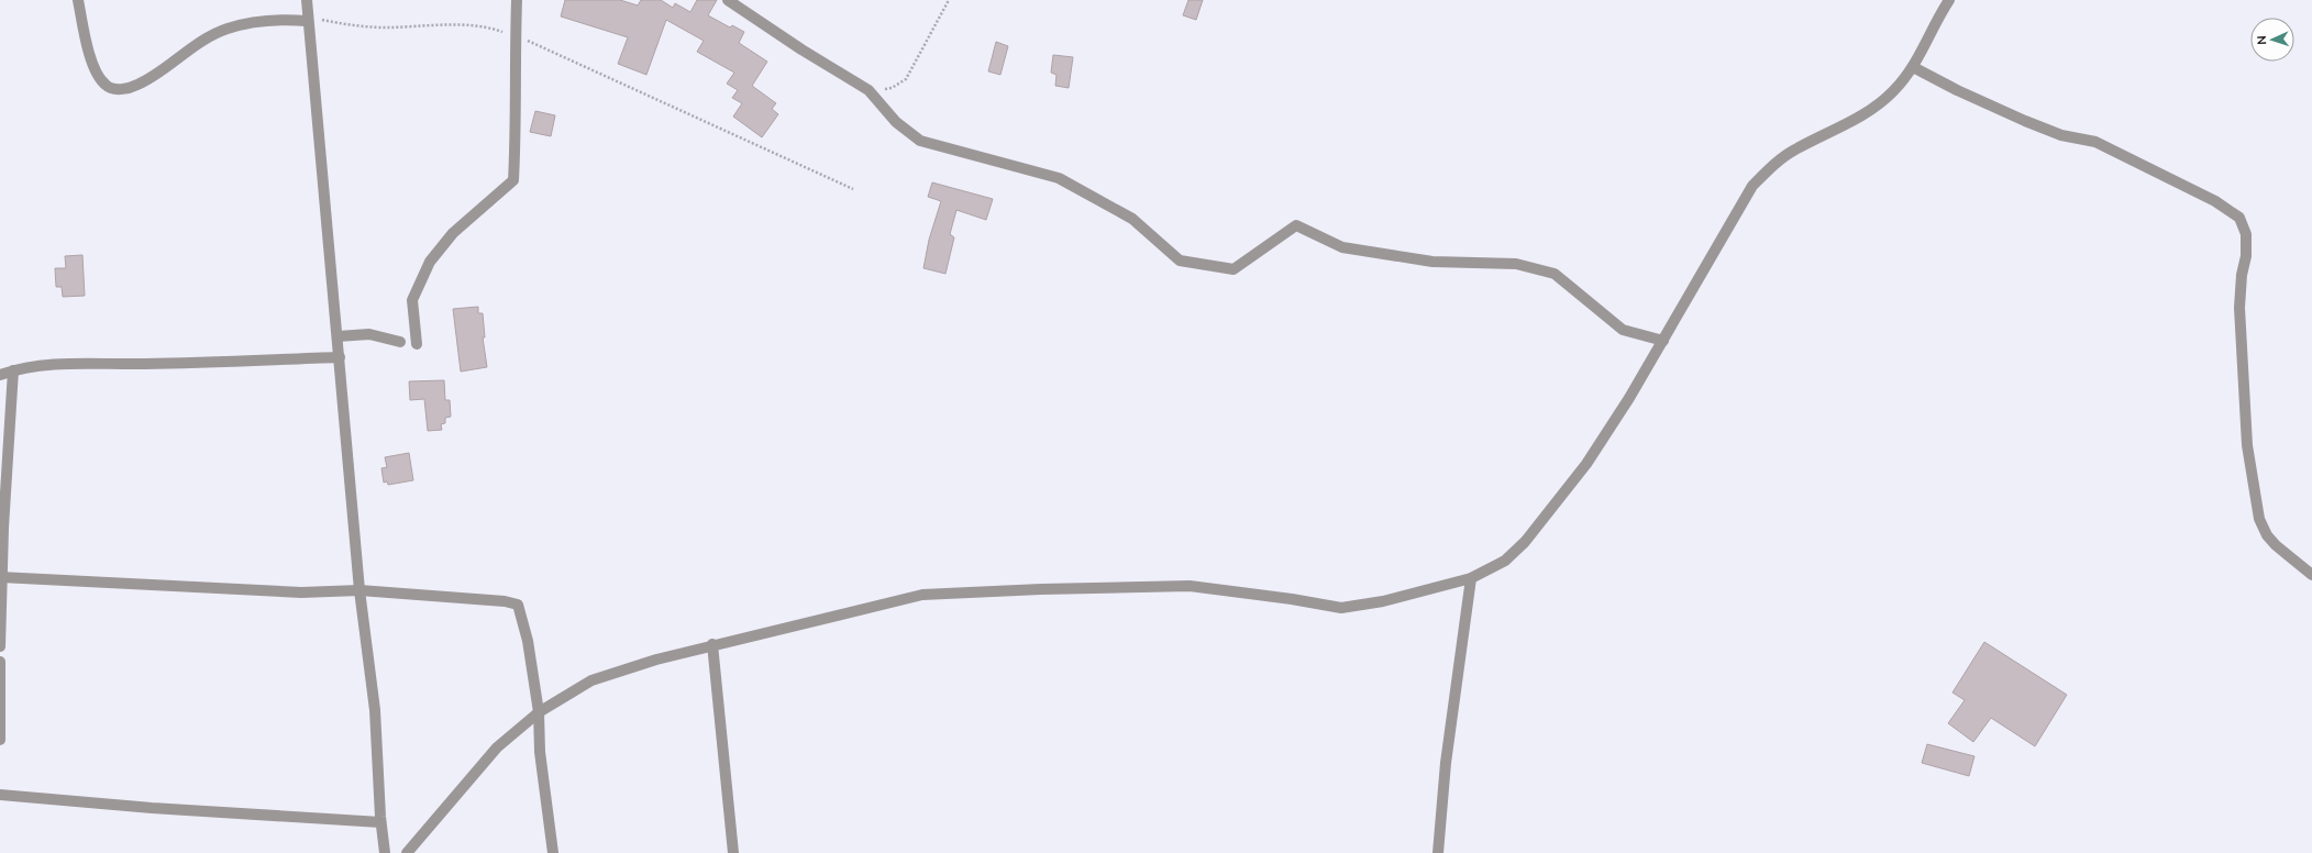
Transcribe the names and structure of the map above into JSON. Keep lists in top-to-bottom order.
{
  "north": "left"
}
